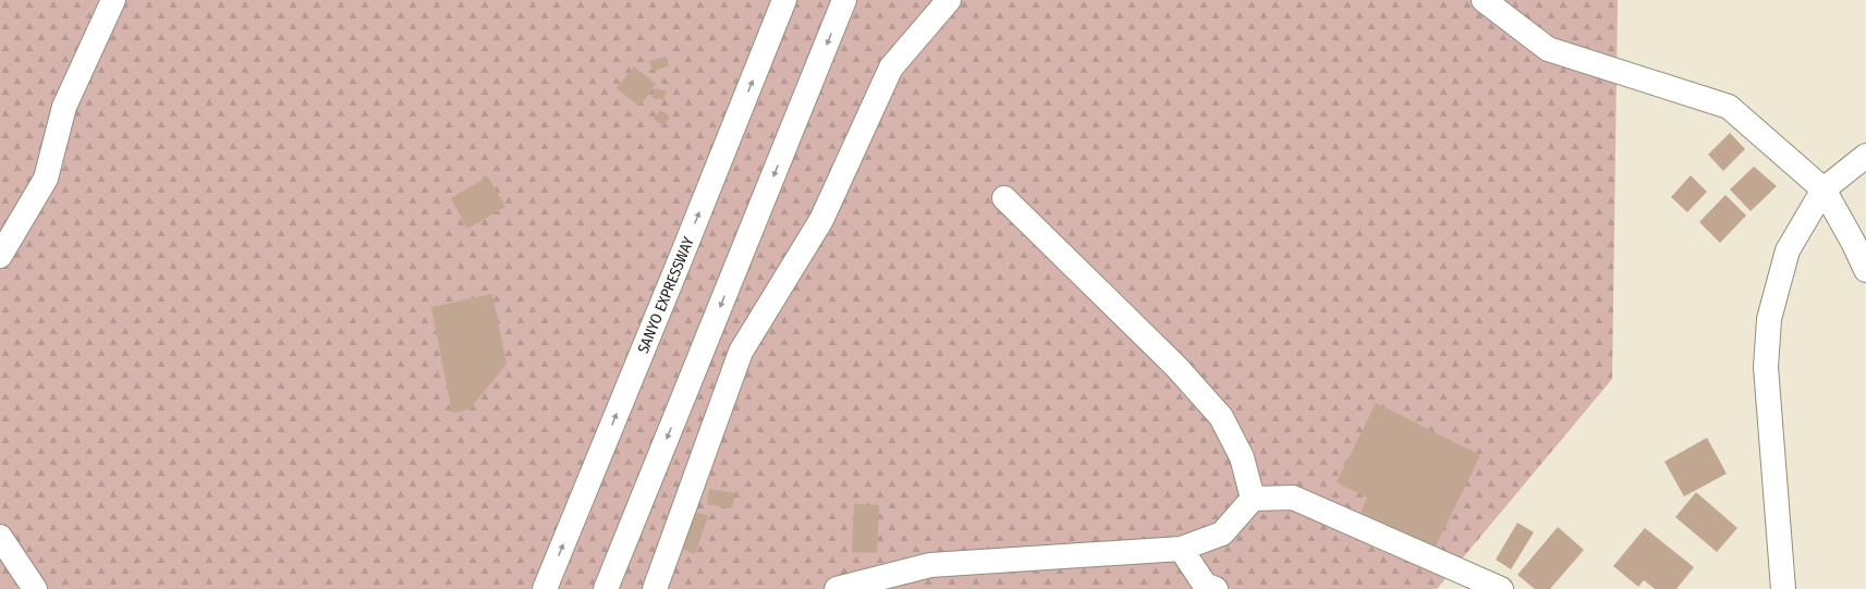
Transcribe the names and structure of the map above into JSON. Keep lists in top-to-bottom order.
{
  "streets": {
    "main road": ["SANYO EXPRESSWAY"]
  }
}
